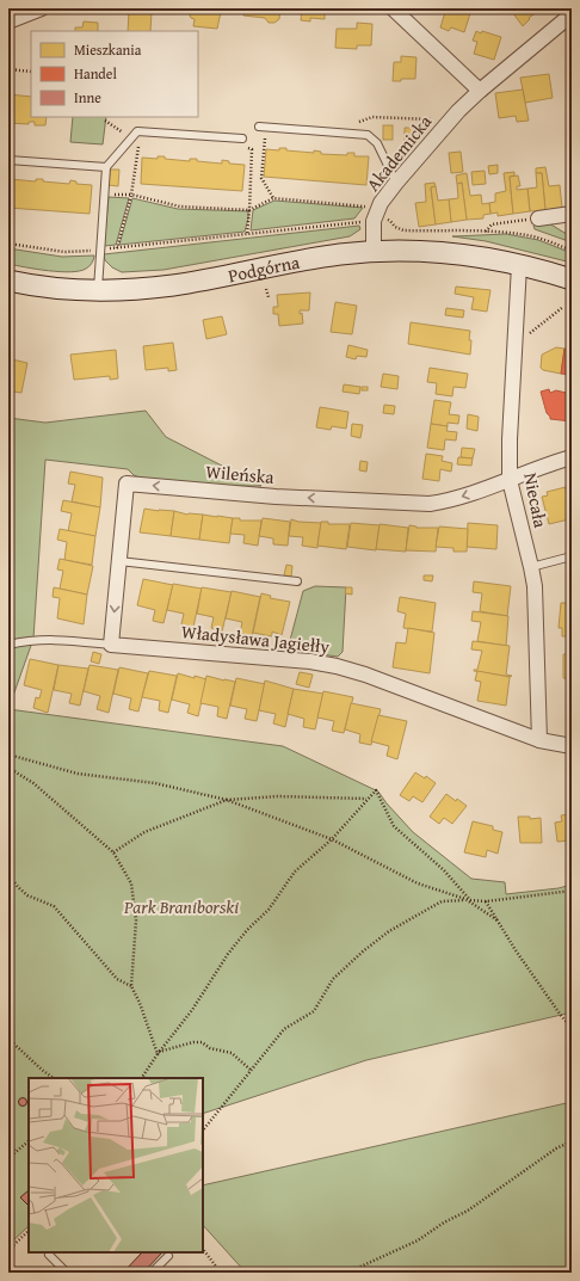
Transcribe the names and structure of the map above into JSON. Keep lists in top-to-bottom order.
{
  "streets": {
    "street": [
      "Akademicka",
      "Podgórna",
      "Wileńska",
      "Niecała",
      "Władysława Jagiełły"
    ]
  },
  "crossings": [
    ["Akademicka", "Podgórna"],
    ["Podgórna", "Niecała"],
    ["Wileńska", "Niecała"],
    ["Wileńska", "Władysława Jagiełły"],
    ["Niecała", "Władysława Jagiełły"]
  ],
  "parks": ["Park Braniborski"],
  "legend": ["Mieszkania", "Handel", "Inne"]
}
